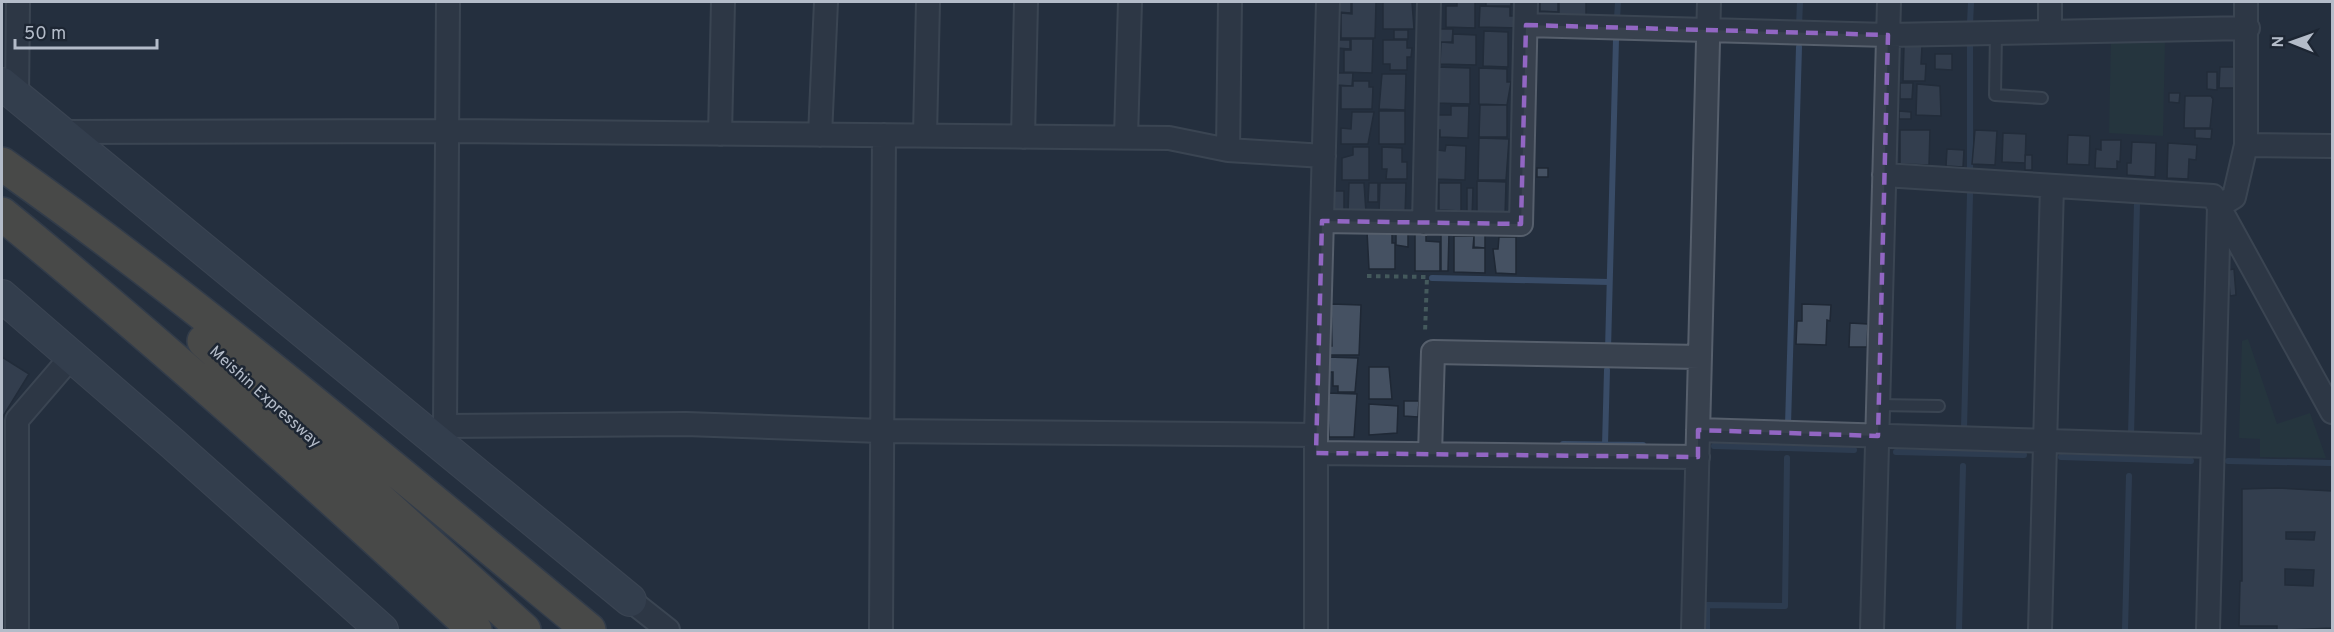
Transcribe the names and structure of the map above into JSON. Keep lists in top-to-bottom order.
{
  "streets": {
    "highway": ["Meishin Expressway"]
  },
  "scale_bar": "50 m",
  "north": "left"
}
